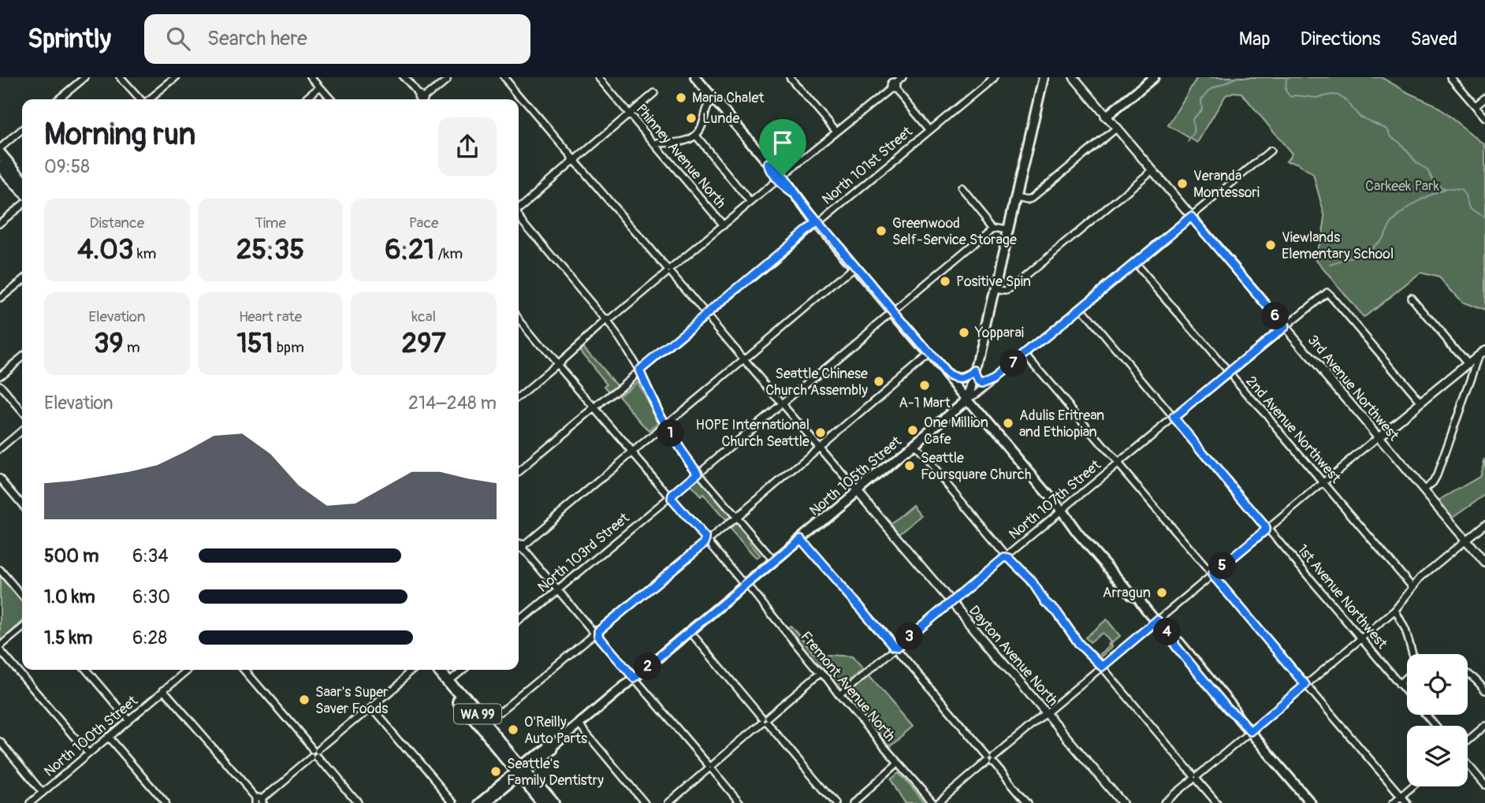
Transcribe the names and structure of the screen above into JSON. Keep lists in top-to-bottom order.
{
  "streets": {
    "highway": ["WA 99"],
    "main road": ["North 105th Street"],
    "street": [
      "Phinney Avenue North",
      "North 101st Street",
      "3rd Avenue Northwest",
      "2nd Avenue Northwest",
      "North 107th Street",
      "North 103rd Street",
      "1st Avenue Northwest",
      "Dayton Avenue North",
      "Fremont Avenue North",
      "North 100th Street"
    ]
  },
  "crossings": [
    ["North 101st Street", "Dayton Avenue North"],
    ["North 101st Street", "Fremont Avenue North"],
    ["3rd Avenue Northwest", "North 105th Street"],
    ["3rd Avenue Northwest", "North 107th Street"],
    ["2nd Avenue Northwest", "North 105th Street"],
    ["2nd Avenue Northwest", "North 107th Street"],
    ["North 105th Street", "1st Avenue Northwest"],
    ["North 105th Street", "Dayton Avenue North"],
    ["North 105th Street", "Fremont Avenue North"],
    ["North 105th Street", "WA 99"],
    ["North 107th Street", "1st Avenue Northwest"],
    ["North 107th Street", "Dayton Avenue North"],
    ["North 107th Street", "Fremont Avenue North"],
    ["North 103rd Street", "Dayton Avenue North"],
    ["North 103rd Street", "Fremont Avenue North"]
  ],
  "parks": ["Carkeek Park"],
  "places": [
    "Maria Chalet",
    "Lunde",
    "Veranda Montessori",
    "Greenwood Self-Service Storage",
    "Viewlands Elementary School",
    "Positive Spin",
    "Yopparai",
    "Seattle Chinese Church Assembly",
    "A-1 Mart",
    "Adulis Eritrean and Ethiopian",
    "One Million Cafe",
    "HOPE International Church Seattle",
    "Seattle Foursquare Church",
    "Arragun",
    "Saar's Super Saver Foods",
    "O'Reilly Auto Parts",
    "Seattle's Family Dentistry"
  ],
  "page": {
    "header": "Sprintly",
    "search": "Search here",
    "nav": ["Map", "Directions", "Saved"],
    "heading": ["Morning run", "09:58"],
    "stats": [
      ["Distance", "4.03 km"],
      ["Time", "25:35"],
      ["Pace", "6:21 /km"],
      ["Elevation", "39 m"],
      ["Heart rate", "151 bpm"],
      ["kcal", "297"]
    ],
    "pins": [
      "6",
      "7",
      "1",
      "5",
      "4",
      "3",
      "2"
    ],
    "chart": ["Elevation", "214–248 m"],
    "list": [
      {
        "name": "500 m",
        "note": "6:34"
      },
      {
        "name": "1.0 km",
        "note": "6:30"
      },
      {
        "name": "1.5 km",
        "note": "6:28"
      }
    ]
  }
}
